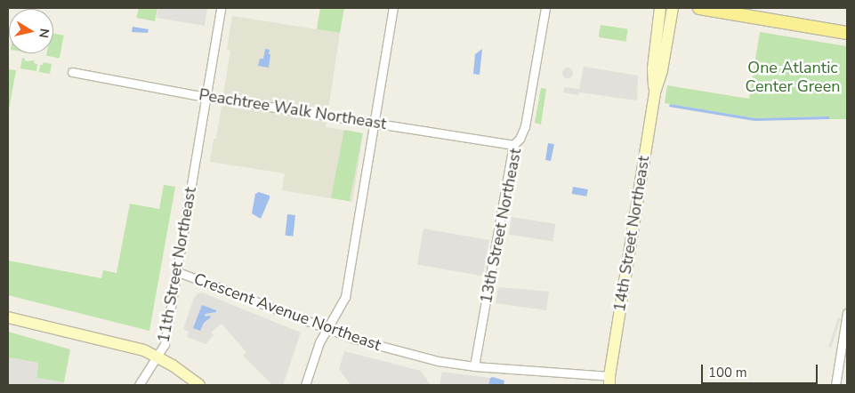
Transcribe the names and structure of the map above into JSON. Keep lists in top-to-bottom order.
{
  "streets": {
    "main road": ["14th Street Northeast"],
    "street": [
      "Peachtree Walk Northeast",
      "13th Street Northeast",
      "11th Street Northeast",
      "Crescent Avenue Northeast"
    ]
  },
  "crossings": [
    ["Peachtree Walk Northeast", "13th Street Northeast"],
    ["Peachtree Walk Northeast", "11th Street Northeast"],
    ["13th Street Northeast", "Crescent Avenue Northeast"],
    ["14th Street Northeast", "Crescent Avenue Northeast"],
    ["11th Street Northeast", "Crescent Avenue Northeast"]
  ],
  "parks": ["One Atlantic Center Green"],
  "scale_bar": "100 m",
  "north": "right"
}
